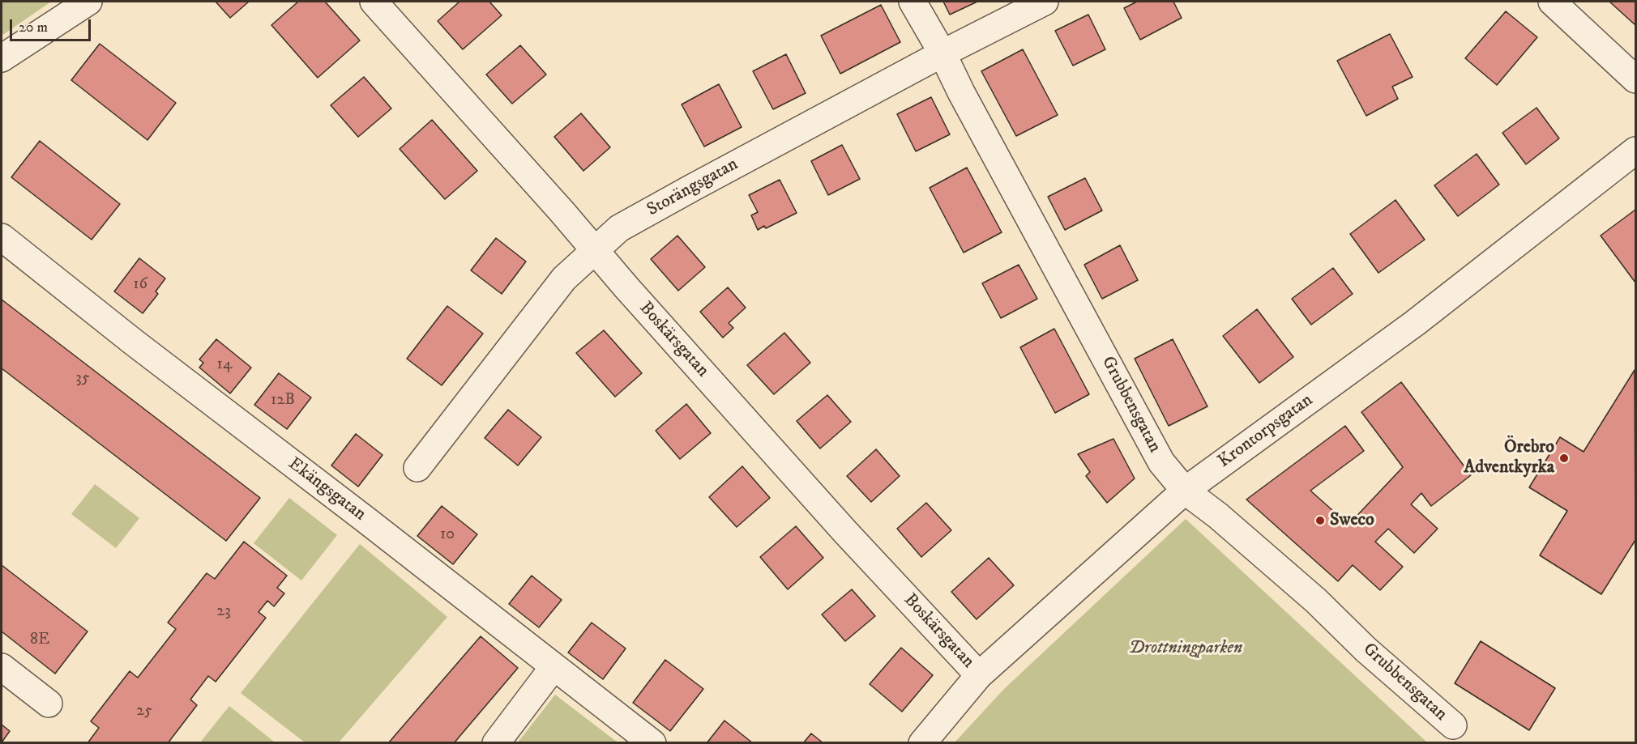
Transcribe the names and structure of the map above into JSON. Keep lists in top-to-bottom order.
{
  "streets": {
    "street": [
      "Storängsgatan",
      "Boskärsgatan",
      "Grubbensgatan",
      "Krontorpsgatan",
      "Ekängsgatan"
    ]
  },
  "crossings": [
    ["Storängsgatan", "Boskärsgatan"],
    ["Storängsgatan", "Grubbensgatan"],
    ["Boskärsgatan", "Krontorpsgatan"],
    ["Grubbensgatan", "Krontorpsgatan"]
  ],
  "parks": ["Drottningparken"],
  "places": ["Örebro Adventkyrka", "Sweco"],
  "house_numbers": [
    "16",
    "14",
    "35",
    "12B",
    "10",
    "23",
    "8E",
    "25"
  ],
  "scale_bar": "20 m"
}
